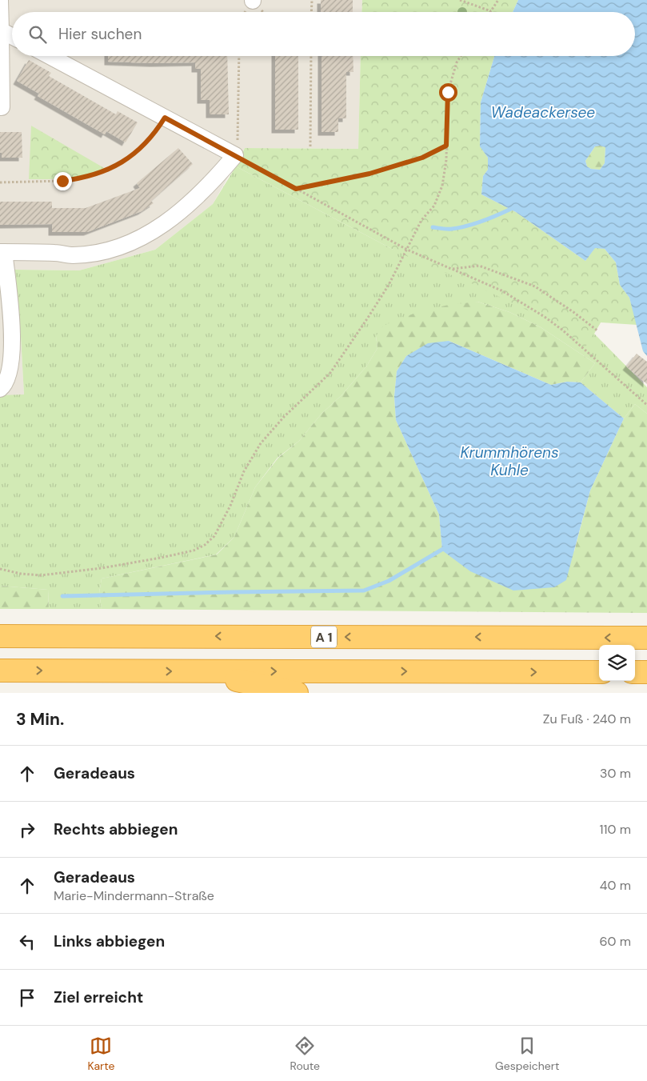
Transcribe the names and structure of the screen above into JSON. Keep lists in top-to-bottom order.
{
  "streets": {
    "highway": ["A 1"]
  },
  "water": ["Wadeackersee", "Krummhörens Kuhle"],
  "page": {
    "search": "Hier suchen",
    "heading": ["3 Min.", "Zu Fuß · 240 m"],
    "list": [
      ["Geradeaus", "30 m"],
      ["Rechts abbiegen", "110 m"],
      ["Geradeaus", "Marie-Mindermann-Straße", "40 m"],
      ["Links abbiegen", "60 m"],
      "Ziel erreicht"
    ],
    "nav": ["Karte", "Route", "Gespeichert"]
  }
}
